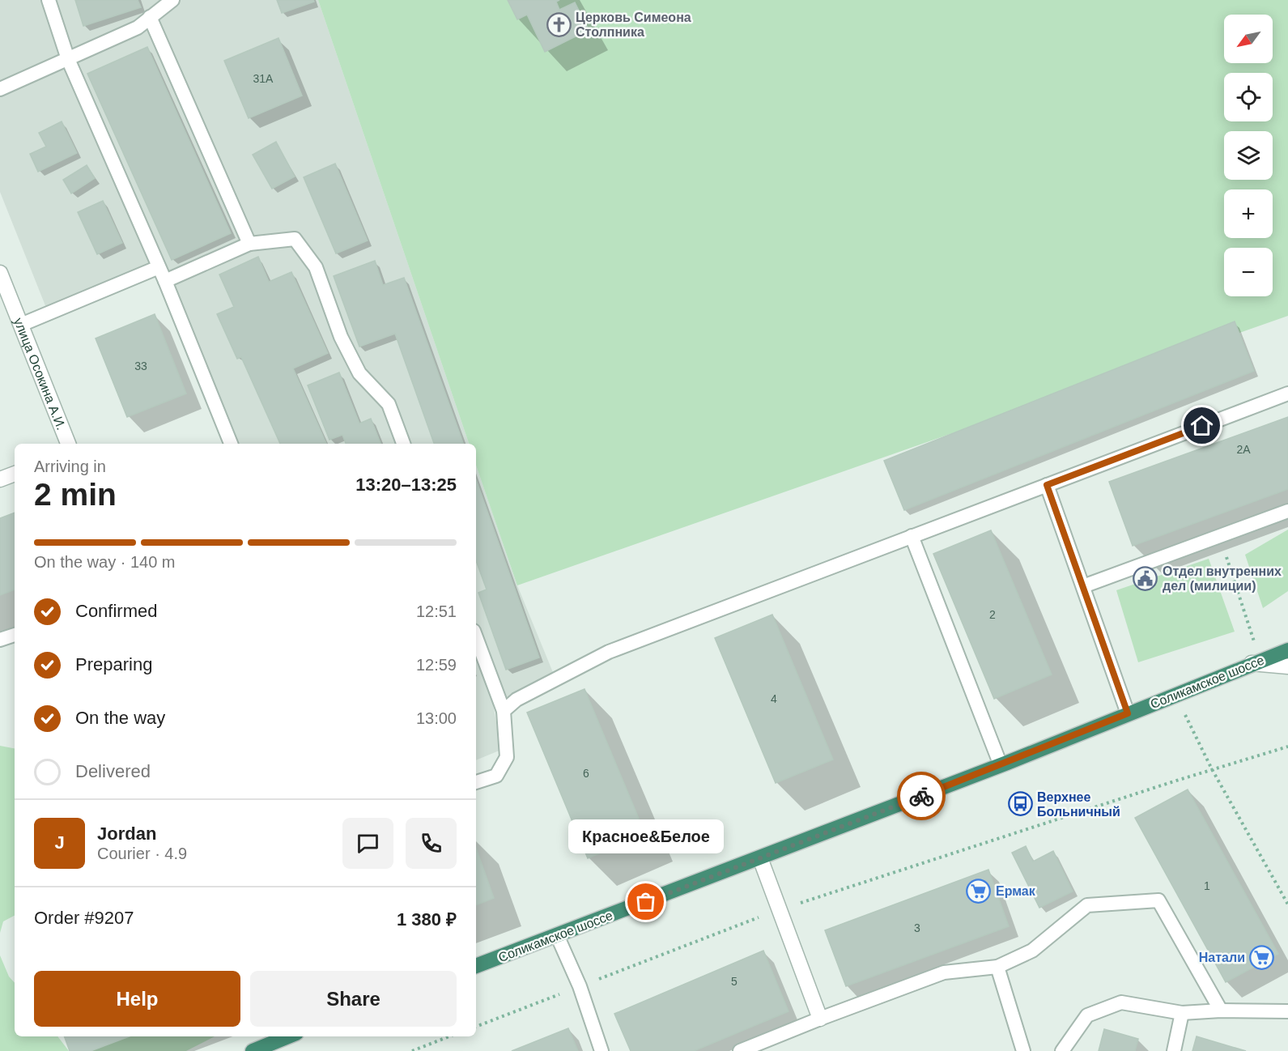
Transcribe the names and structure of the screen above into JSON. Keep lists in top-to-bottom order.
{
  "streets": {
    "highway": ["Соликамское шоссе"],
    "street": ["улица Осокина А.И."]
  },
  "places": {
    "church": ["Церковь Симеона Столпника"],
    "public building": ["Отдел внутренних дел (милиции)"],
    "bus stop": ["Верхнее Больничный"],
    "supermarket": ["Ермак", "Натали"],
    "other": ["Красное&Белое"]
  },
  "house_numbers": [
    "31А",
    "33",
    "2А",
    "2",
    "4",
    "6",
    "1",
    "3",
    "5"
  ],
  "north": "bottom left",
  "page": {
    "map_buttons": ["+", "−"],
    "heading": ["2 min", "Arriving in", "13:20–13:25"],
    "panel": [
      "Jordan",
      "Courier · 4.9",
      "Order #9207",
      "1 380 ₽"
    ],
    "bar": "On the way · 140 m",
    "list": [
      ["Confirmed", "12:51"],
      ["Preparing", "12:59"],
      ["On the way", "13:00"],
      "Delivered"
    ],
    "round": "J",
    "bubble": "Красное&Белое",
    "buttons": ["Help", "Share"]
  }
}
